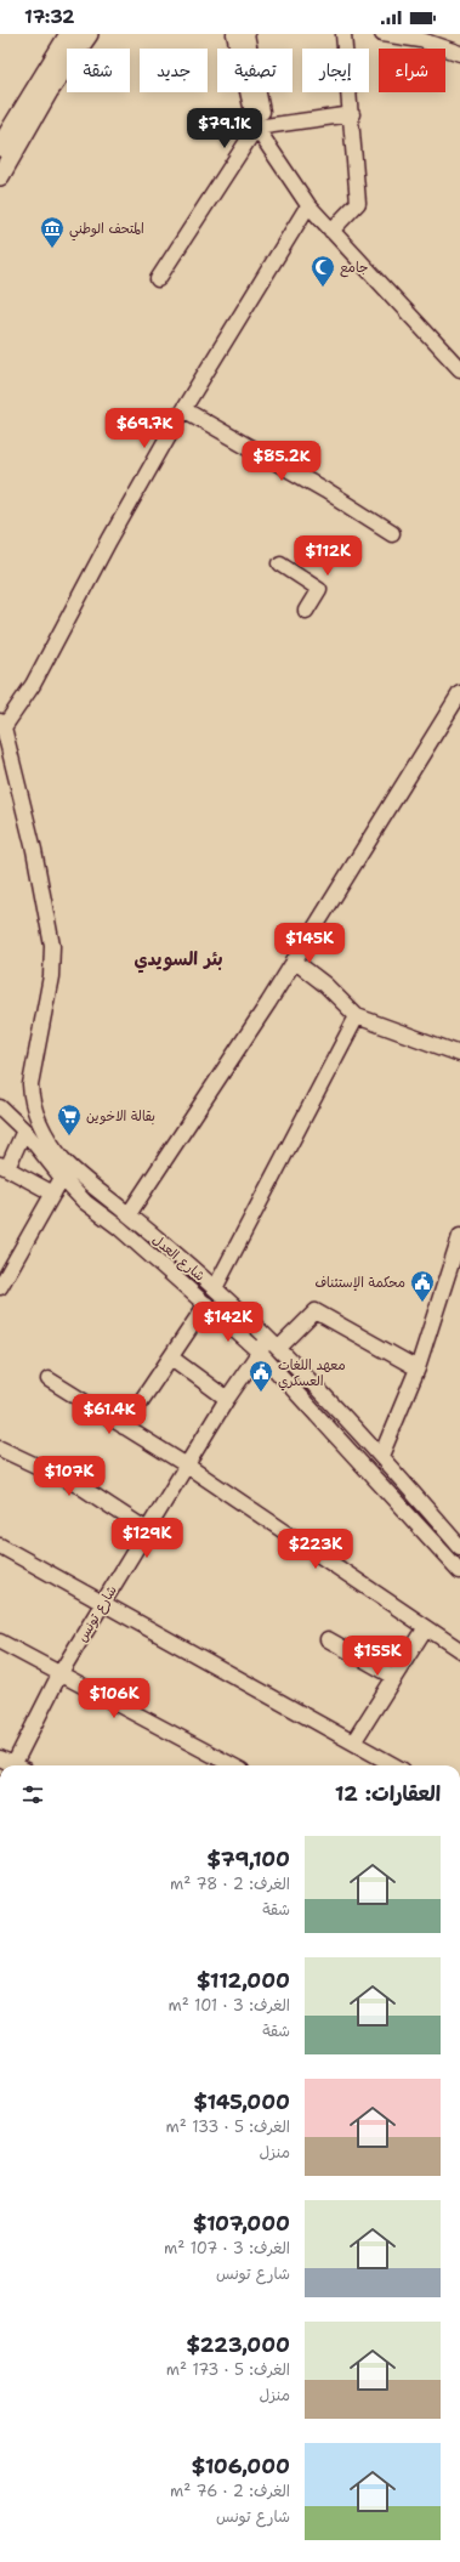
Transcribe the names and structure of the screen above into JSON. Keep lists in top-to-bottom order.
{
  "streets": {
    "street": ["شارع العدل", "شارع تونس"]
  },
  "crossings": [
    ["شارع العدل", "شارع تونس"]
  ],
  "districts": ["بئر السويدي"],
  "places": {
    "museum": ["المتحف الوطني"],
    "mosque": ["جامع"],
    "supermarket": ["بقالة الاخوين"],
    "public building": ["محكمة الإستئناف", "معهد اللغات العسكري"]
  },
  "page": {
    "status": "17:32",
    "chip": [
      "شراء",
      "إيجار",
      "تصفية",
      "جديد",
      "شقة"
    ],
    "price": [
      "$79.1K",
      "$69.7K",
      "$85.2K",
      "$112K",
      "$145K",
      "$142K",
      "$61.4K",
      "$107K",
      "$129K",
      "$223K",
      "$155K",
      "$106K"
    ],
    "heading": "العقارات: 12",
    "list": [
      {
        "name": "$79,100",
        "note": "الغرف: 2 · 78 m² · شقة"
      },
      {
        "name": "$112,000",
        "note": "الغرف: 3 · 101 m² · شقة"
      },
      {
        "name": "$145,000",
        "note": "الغرف: 5 · 133 m² · منزل"
      },
      {
        "name": "$107,000",
        "note": "الغرف: 3 · 107 m² · شارع تونس"
      },
      {
        "name": "$223,000",
        "note": "الغرف: 5 · 173 m² · منزل"
      },
      {
        "name": "$106,000",
        "note": "الغرف: 2 · 76 m² · شارع تونس"
      }
    ]
  }
}
